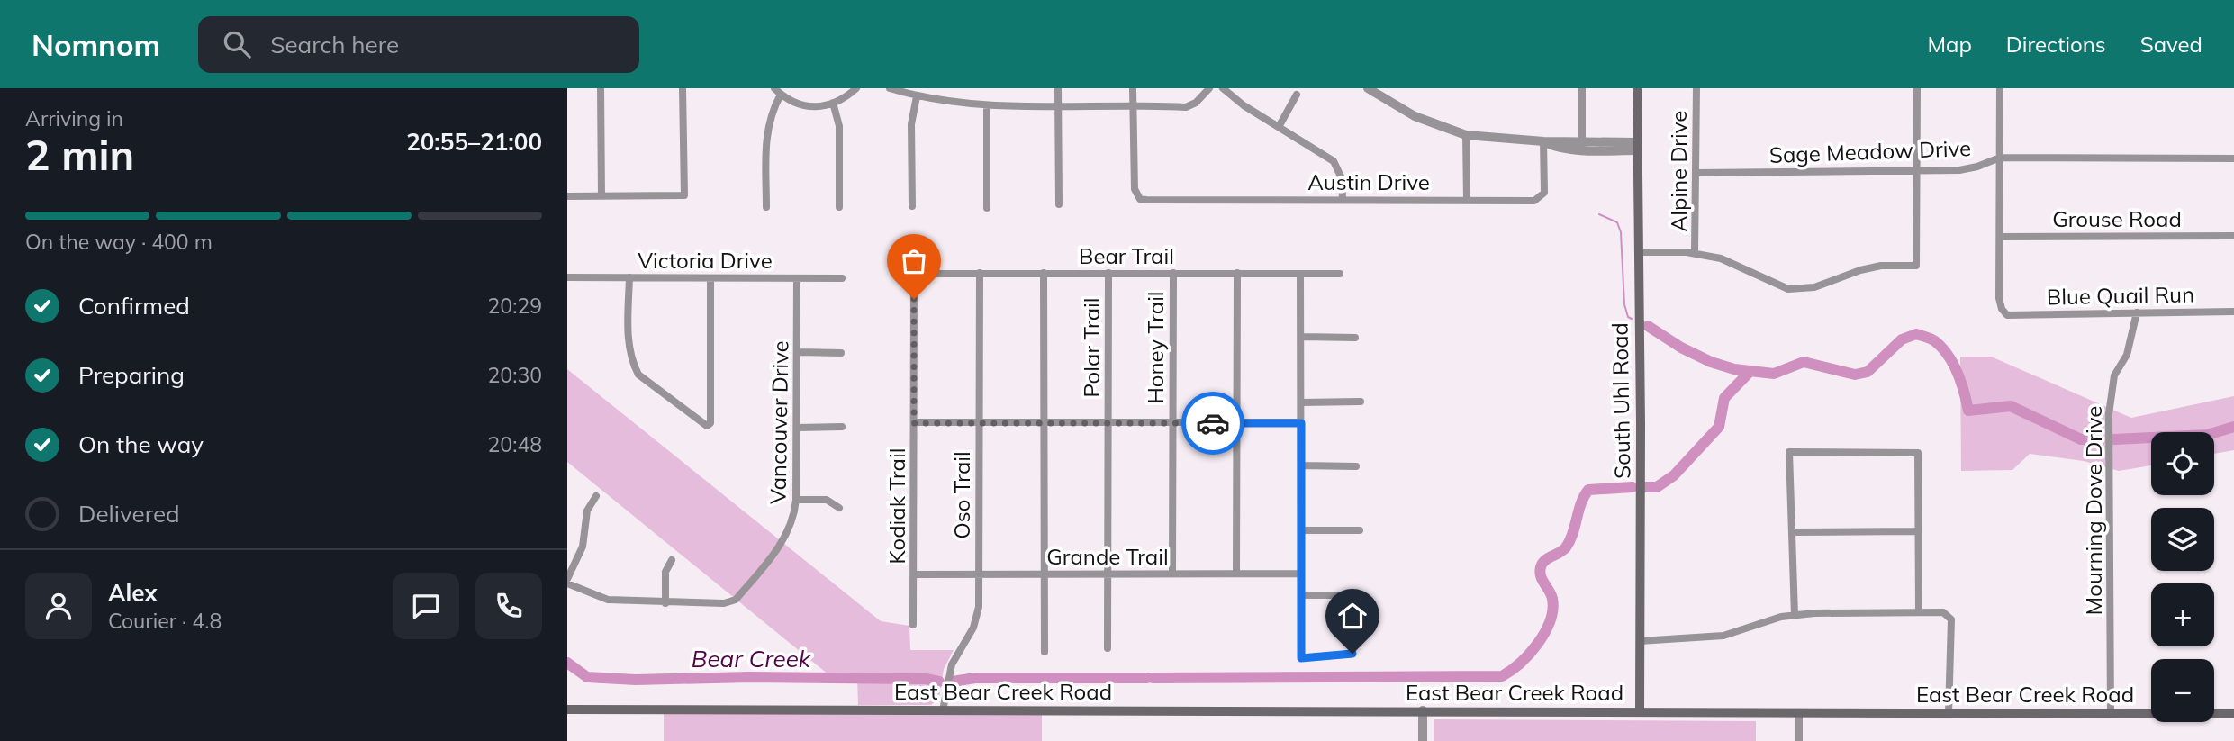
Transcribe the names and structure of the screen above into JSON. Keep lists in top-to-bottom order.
{
  "streets": {
    "main road": ["South Uhl Road", "East Bear Creek Road"],
    "street": [
      "Sage Meadow Drive",
      "Alpine Drive",
      "Austin Drive",
      "Grouse Road",
      "Bear Trail",
      "Victoria Drive",
      "Blue Quail Run",
      "Polar Trail",
      "Honey Trail",
      "Vancouver Drive",
      "Oso Trail",
      "Kodiak Trail",
      "Mourning Dove Drive",
      "Grande Trail"
    ]
  },
  "crossings": [
    ["Sage Meadow Drive", "Alpine Drive"],
    ["Grouse Road", "Blue Quail Run"],
    ["Bear Trail", "Polar Trail"],
    ["Bear Trail", "Honey Trail"],
    ["Bear Trail", "Oso Trail"],
    ["Bear Trail", "Kodiak Trail"],
    ["Victoria Drive", "Vancouver Drive"],
    ["Blue Quail Run", "Mourning Dove Drive"],
    ["Polar Trail", "Grande Trail"],
    ["Honey Trail", "Grande Trail"],
    ["South Uhl Road", "East Bear Creek Road"],
    ["Oso Trail", "Grande Trail"],
    ["Oso Trail", "East Bear Creek Road"],
    ["Kodiak Trail", "Grande Trail"],
    ["Mourning Dove Drive", "East Bear Creek Road"]
  ],
  "water": ["Bear Creek"],
  "page": {
    "header": "Nomnom",
    "search": "Search here",
    "nav": ["Map", "Directions", "Saved"],
    "heading": ["2 min", "Arriving in", "20:55–21:00"],
    "panel": ["Alex", "Courier · 4.8"],
    "bar": "On the way · 400 m",
    "list": [
      ["Confirmed", "20:29"],
      ["Preparing", "20:30"],
      ["On the way", "20:48"],
      "Delivered"
    ],
    "map_buttons": ["+", "−"]
  }
}
